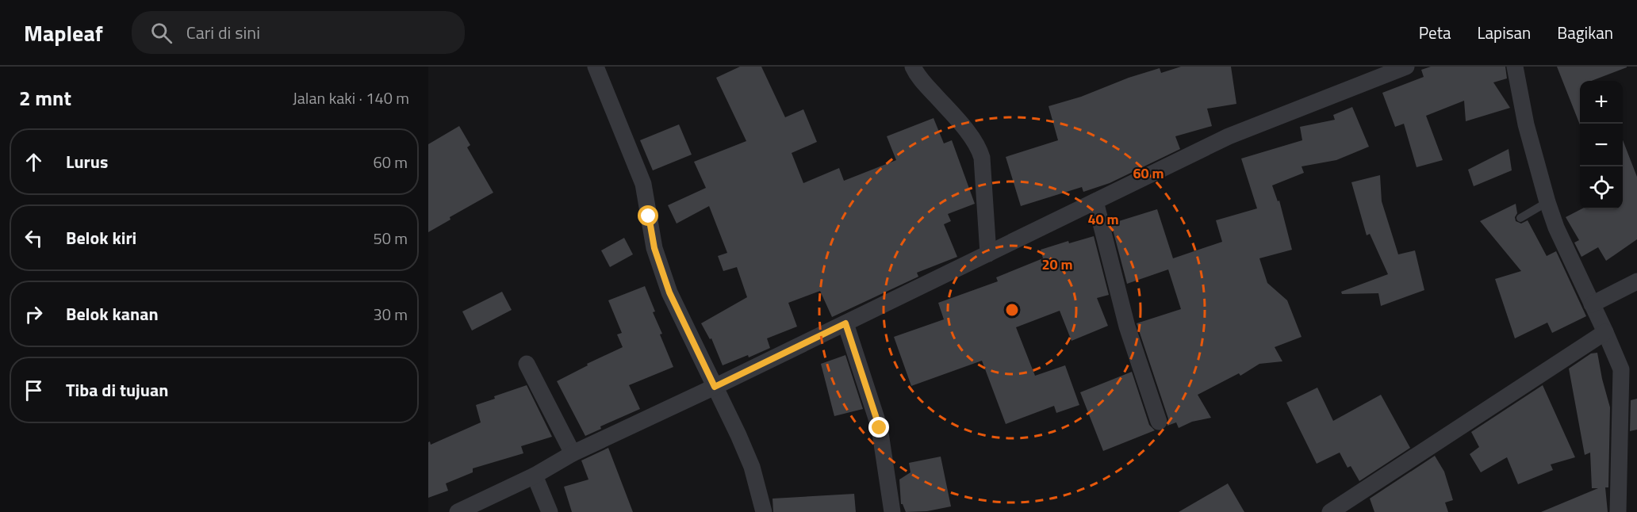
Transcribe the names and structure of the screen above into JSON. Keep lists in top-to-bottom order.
{
  "page": {
    "header": "Mapleaf",
    "search": "Cari di sini",
    "nav": ["Peta", "Lapisan", "Bagikan"],
    "heading": ["2 mnt", "Jalan kaki · 140 m"],
    "map_buttons": ["+", "−"],
    "list": [
      ["Lurus", "60 m"],
      ["Belok kiri", "50 m"],
      ["Belok kanan", "30 m"],
      "Tiba di tujuan"
    ]
  },
  "rings": ["60 m", "40 m", "20 m"]
}
